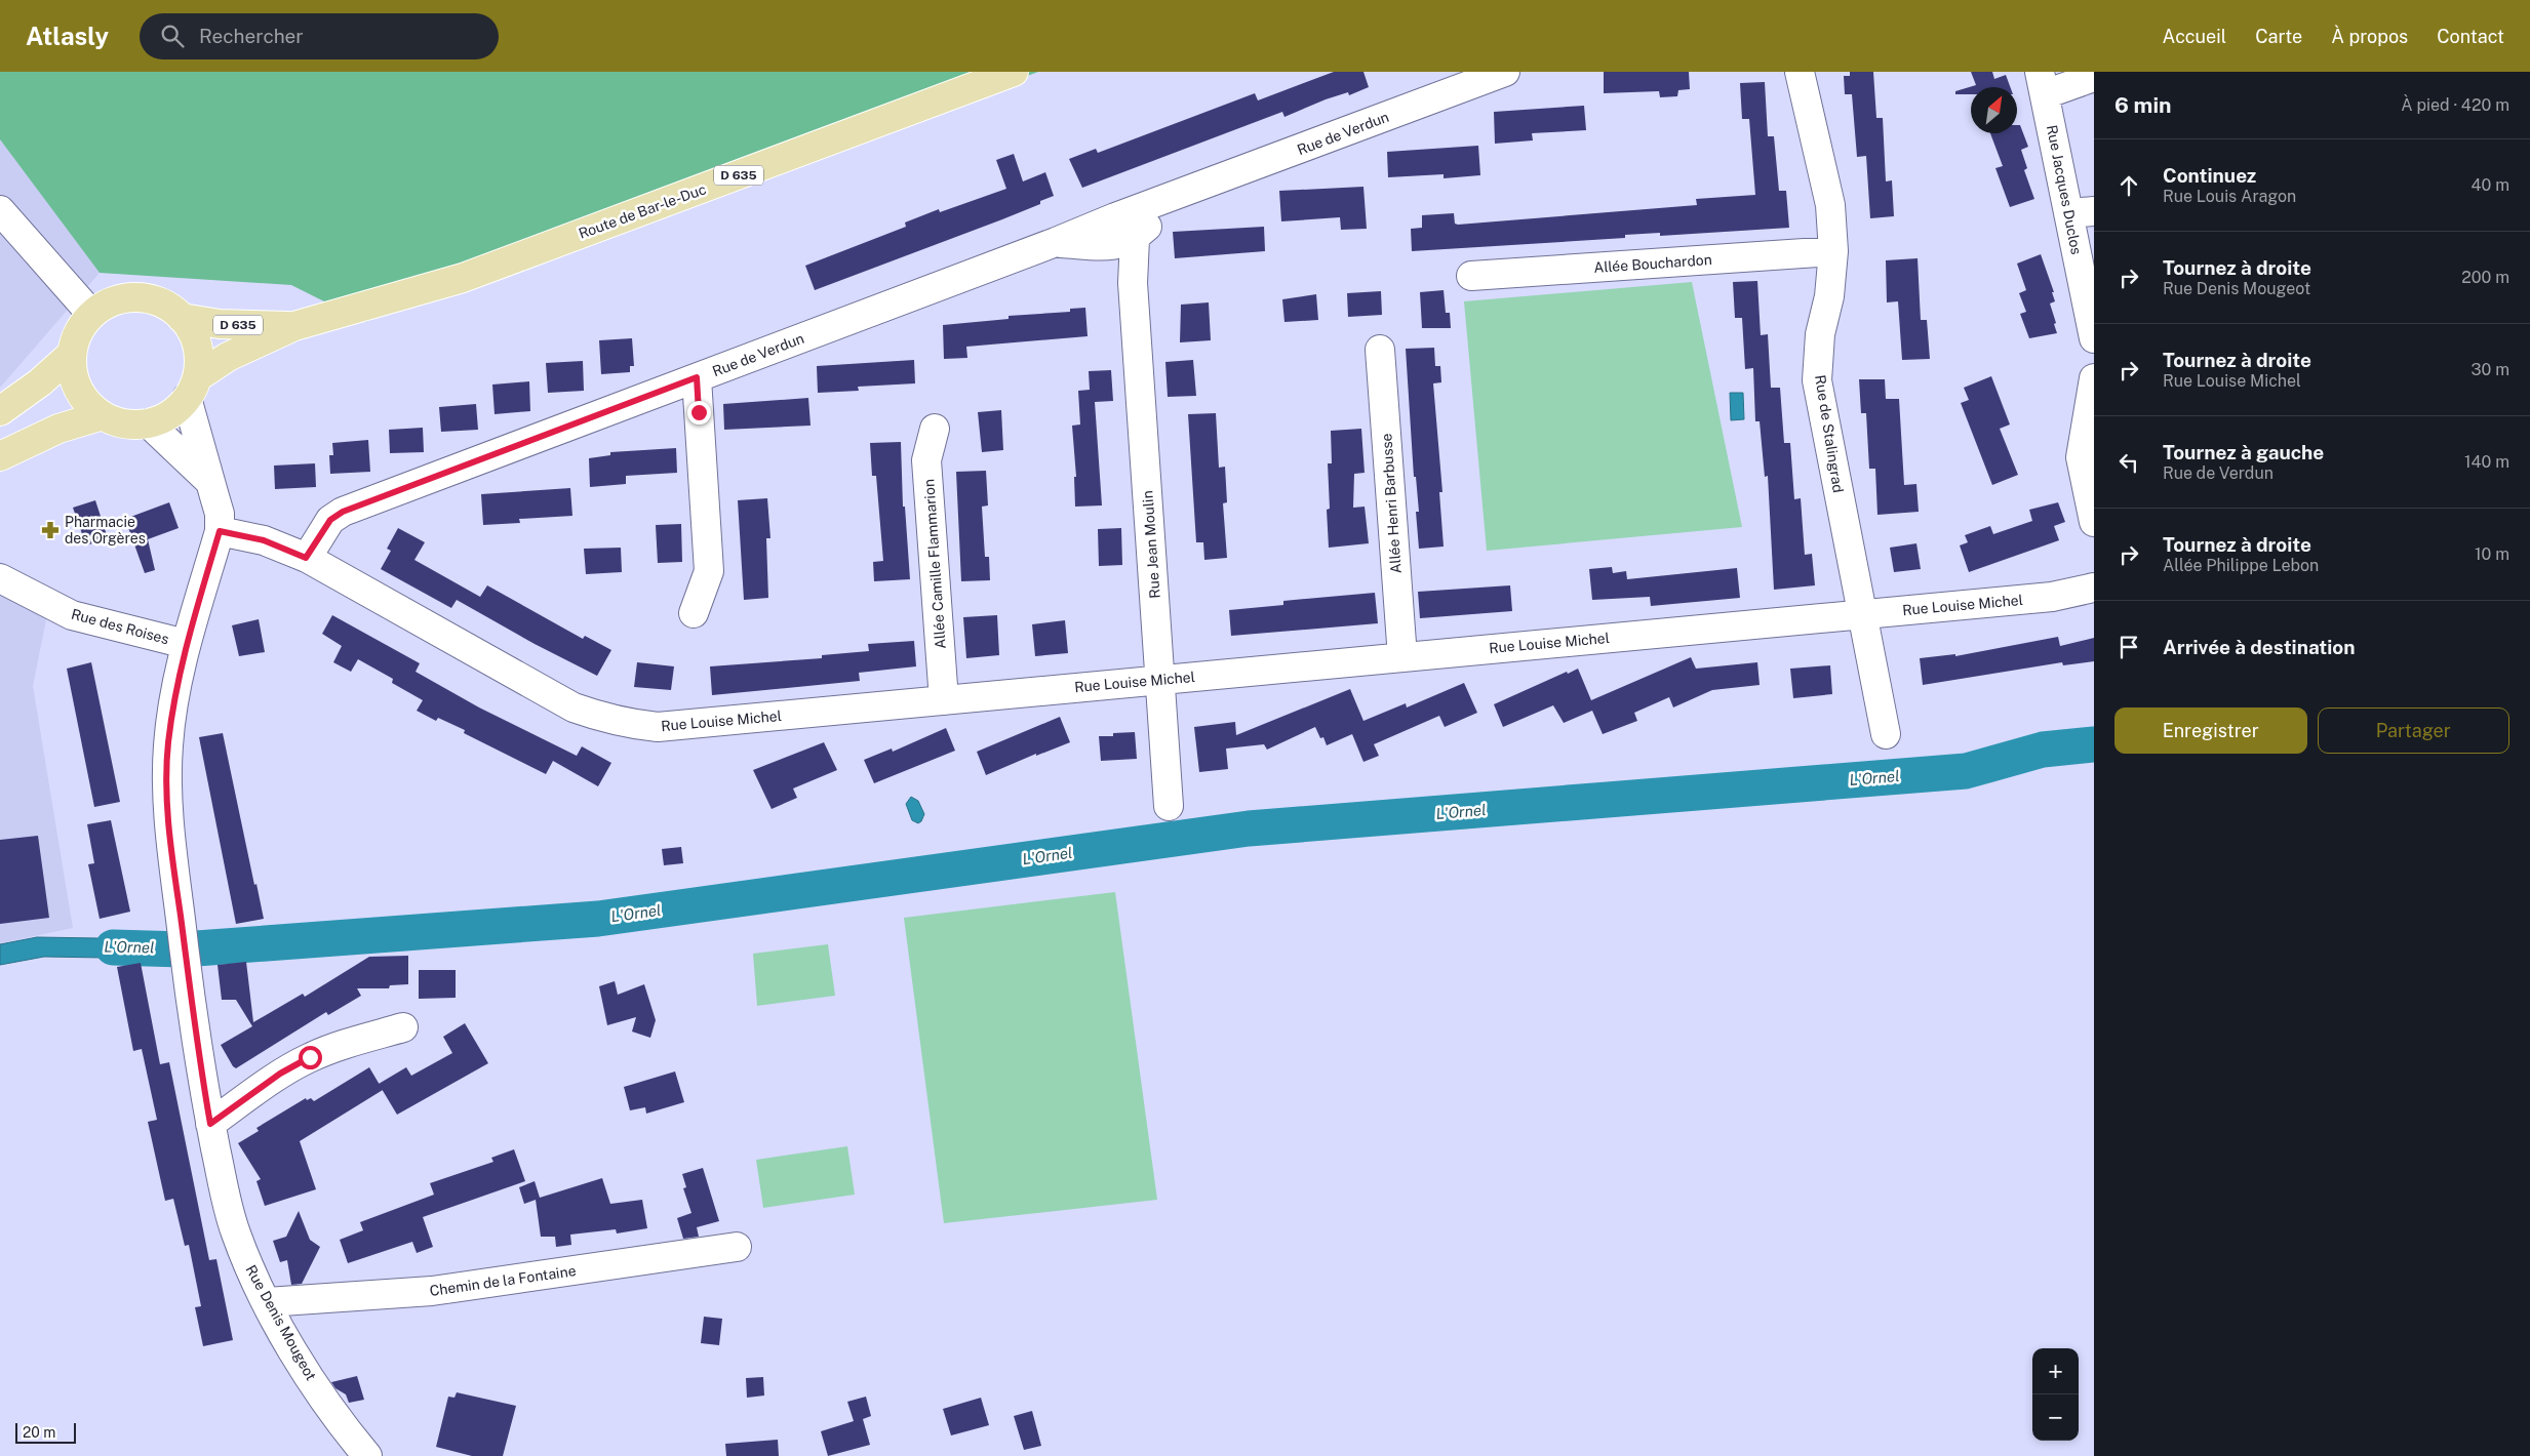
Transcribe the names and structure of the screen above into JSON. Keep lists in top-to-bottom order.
{
  "streets": {
    "main road": ["D 635", "Route de Bar-le-Duc"],
    "street": [
      "Rue de Verdun",
      "Rue Jacques Duclos",
      "Allée Bouchardon",
      "Rue de Stalingrad",
      "Allée Henri Barbusse",
      "Rue Jean Moulin",
      "Allée Camille Flammarion",
      "Rue Louise Michel",
      "Rue des Roises",
      "Chemin de la Fontaine",
      "Rue Denis Mougeot"
    ]
  },
  "crossings": [
    ["Rue de Verdun", "Rue Jean Moulin"],
    ["Rue de Verdun", "Rue Louise Michel"],
    ["Route de Bar-le-Duc", "Rue Denis Mougeot"],
    ["Allée Bouchardon", "Rue de Stalingrad"],
    ["Rue de Stalingrad", "Rue Louise Michel"],
    ["Allée Henri Barbusse", "Rue Louise Michel"],
    ["Rue Jean Moulin", "Rue Louise Michel"],
    ["Allée Camille Flammarion", "Rue Louise Michel"],
    ["Rue Louise Michel", "Rue Denis Mougeot"],
    ["Rue des Roises", "Rue Denis Mougeot"],
    ["Chemin de la Fontaine", "Rue Denis Mougeot"]
  ],
  "water": ["L'Ornel"],
  "places": {
    "pharmacy": ["Pharmacie des Orgères"]
  },
  "scale_bar": "20 m",
  "north": "top right",
  "page": {
    "header": "Atlasly",
    "search": "Rechercher",
    "nav": [
      "Accueil",
      "Carte",
      "À propos",
      "Contact"
    ],
    "heading": ["6 min", "À pied · 420 m"],
    "list": [
      ["Continuez", "Rue Louis Aragon", "40 m"],
      ["Tournez à droite", "Rue Denis Mougeot", "200 m"],
      ["Tournez à droite", "Rue Louise Michel", "30 m"],
      ["Tournez à gauche", "Rue de Verdun", "140 m"],
      ["Tournez à droite", "Allée Philippe Lebon", "10 m"],
      "Arrivée à destination"
    ],
    "buttons": ["Enregistrer", "Partager"],
    "map_buttons": ["+", "−"],
    "scale": "20 m"
  }
}
